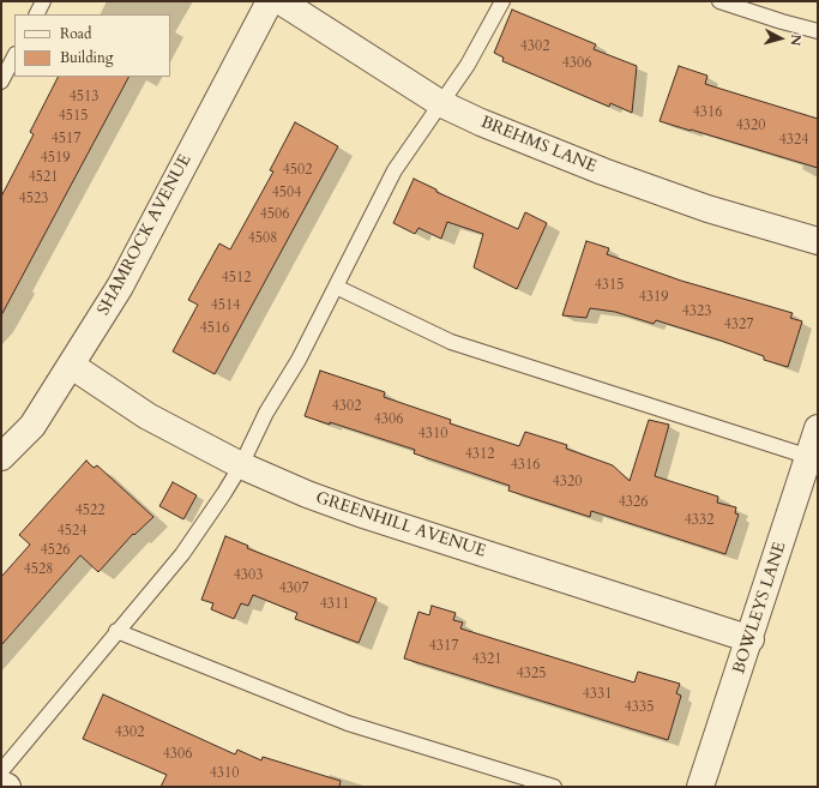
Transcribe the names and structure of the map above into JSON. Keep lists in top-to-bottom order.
{
  "streets": {
    "street": [
      "BREHMS LANE",
      "SHAMROCK AVENUE",
      "GREENHILL AVENUE",
      "BOWLEYS LANE"
    ]
  },
  "crossings": [
    ["SHAMROCK AVENUE", "GREENHILL AVENUE"],
    ["GREENHILL AVENUE", "BOWLEYS LANE"]
  ],
  "house_numbers": [
    "4302",
    "4306",
    "4513",
    "4316",
    "4515",
    "4320",
    "4517",
    "4324",
    "4519",
    "4502",
    "4521",
    "4504",
    "4523",
    "4506",
    "4508",
    "4512",
    "4315",
    "4319",
    "4514",
    "4323",
    "4327",
    "4516",
    "4302",
    "4306",
    "4310",
    "4312",
    "4316",
    "4320",
    "4326",
    "4522",
    "4332",
    "4524",
    "4526",
    "4528",
    "4303",
    "4307",
    "4311",
    "4317",
    "4321",
    "4325",
    "4331",
    "4335",
    "4302",
    "4306",
    "4310"
  ],
  "legend": ["Road", "Building"],
  "north": "right"
}
